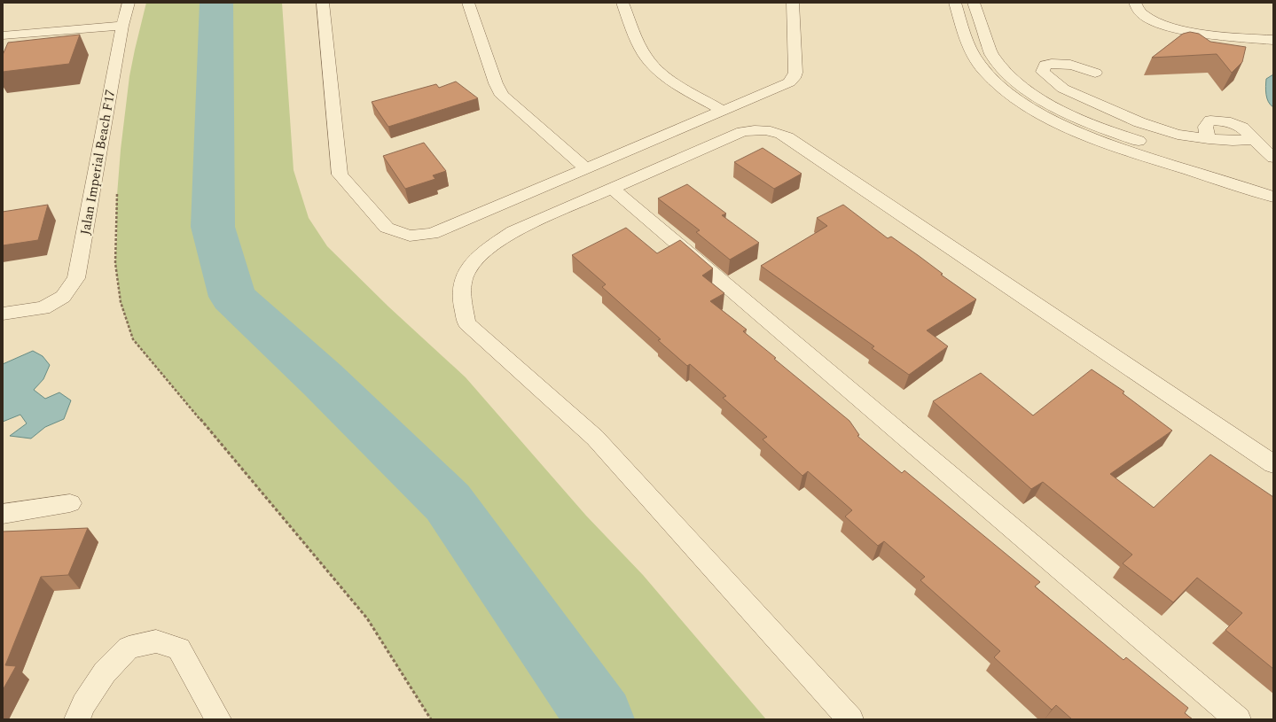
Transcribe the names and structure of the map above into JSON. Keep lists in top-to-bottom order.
{
  "streets": {
    "street": ["Jalan Imperial Beach F17"]
  }
}
